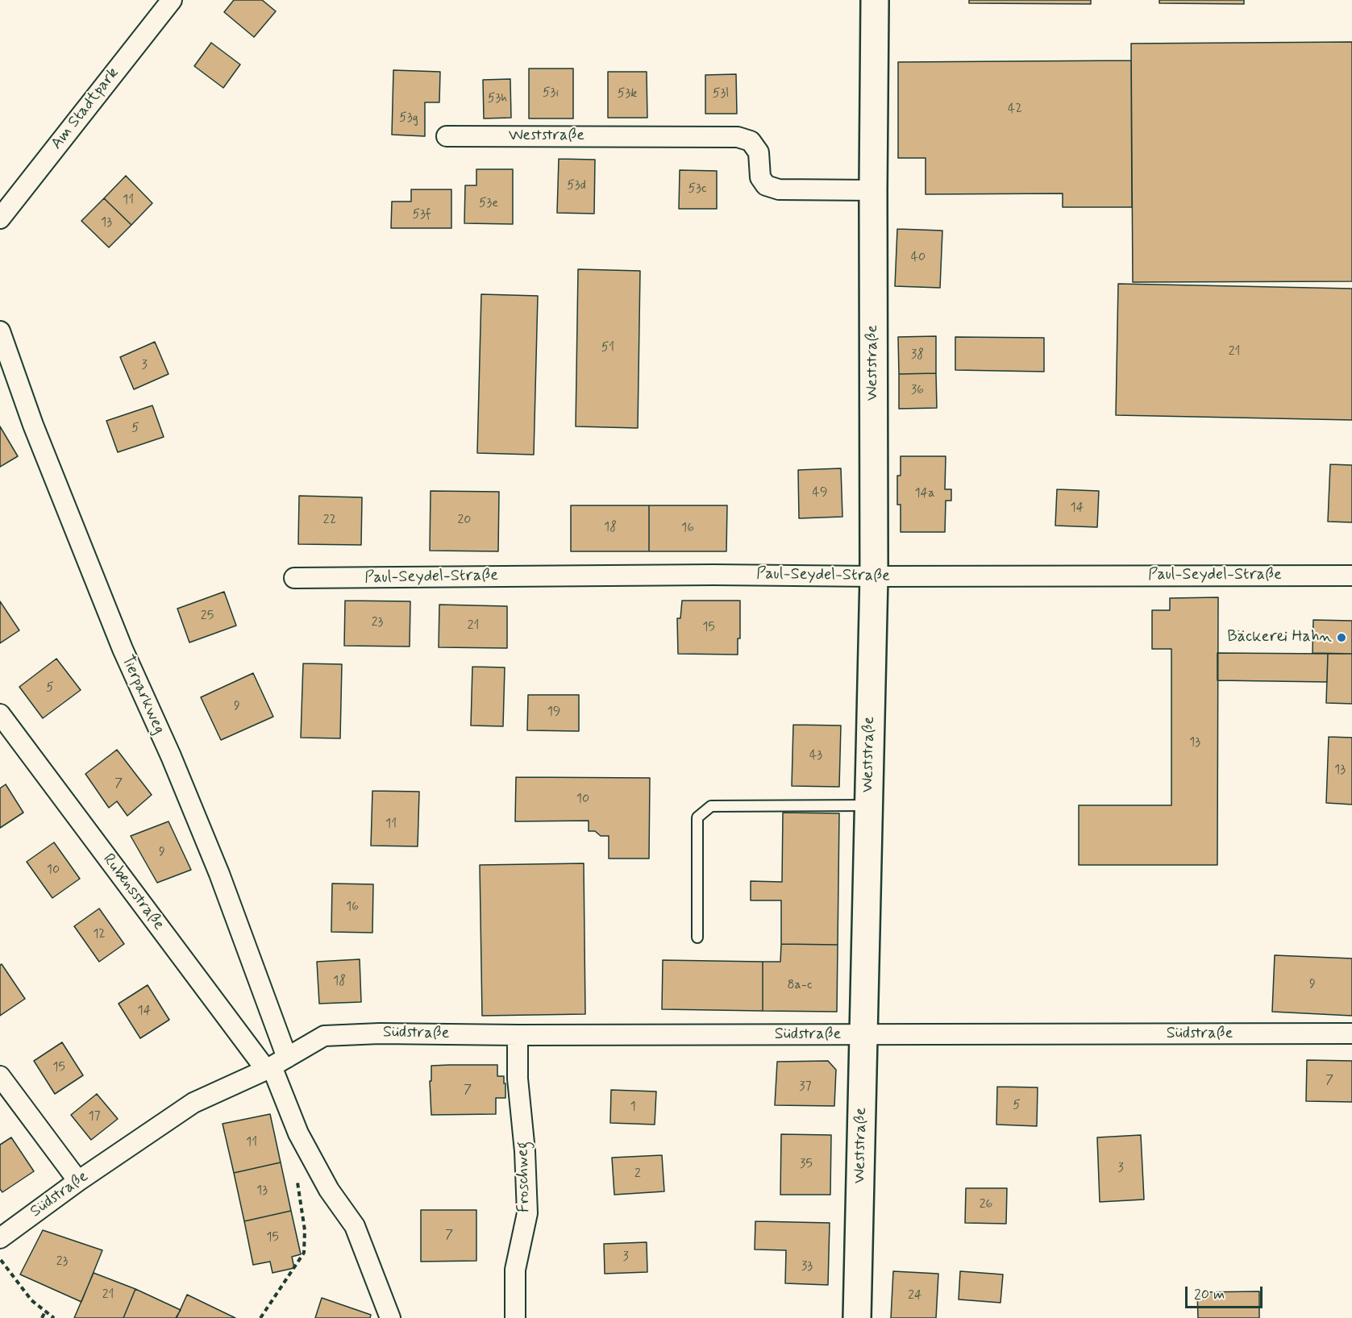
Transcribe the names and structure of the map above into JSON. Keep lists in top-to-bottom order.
{
  "streets": {
    "main road": ["Weststraße"],
    "street": [
      "Am Stadtpark",
      "Paul-Seydel-Straße",
      "Tierparkweg",
      "Rubensstraße",
      "Südstraße",
      "Froschweg"
    ]
  },
  "crossings": [
    ["Weststraße", "Paul-Seydel-Straße"],
    ["Weststraße", "Südstraße"],
    ["Tierparkweg", "Rubensstraße"],
    ["Tierparkweg", "Südstraße"],
    ["Rubensstraße", "Südstraße"],
    ["Südstraße", "Froschweg"]
  ],
  "places": ["Bäckerei Hahn"],
  "house_numbers": [
    "53i",
    "53k",
    "53l",
    "53h",
    "42",
    "53g",
    "53d",
    "53c",
    "11",
    "53e",
    "53f",
    "13",
    "40",
    "51",
    "21",
    "38",
    "3",
    "36",
    "5",
    "49",
    "14a",
    "14",
    "22",
    "20",
    "18",
    "16",
    "25",
    "23",
    "21",
    "15",
    "5",
    "9",
    "19",
    "13",
    "43",
    "13",
    "7",
    "10",
    "11",
    "9",
    "10",
    "16",
    "12",
    "18",
    "9",
    "8a-c",
    "14",
    "15",
    "7",
    "37",
    "7",
    "5",
    "1",
    "17",
    "11",
    "35",
    "3",
    "2",
    "13",
    "26",
    "7",
    "15",
    "3",
    "23",
    "33",
    "21",
    "24"
  ],
  "scale_bar": "20 m"
}
